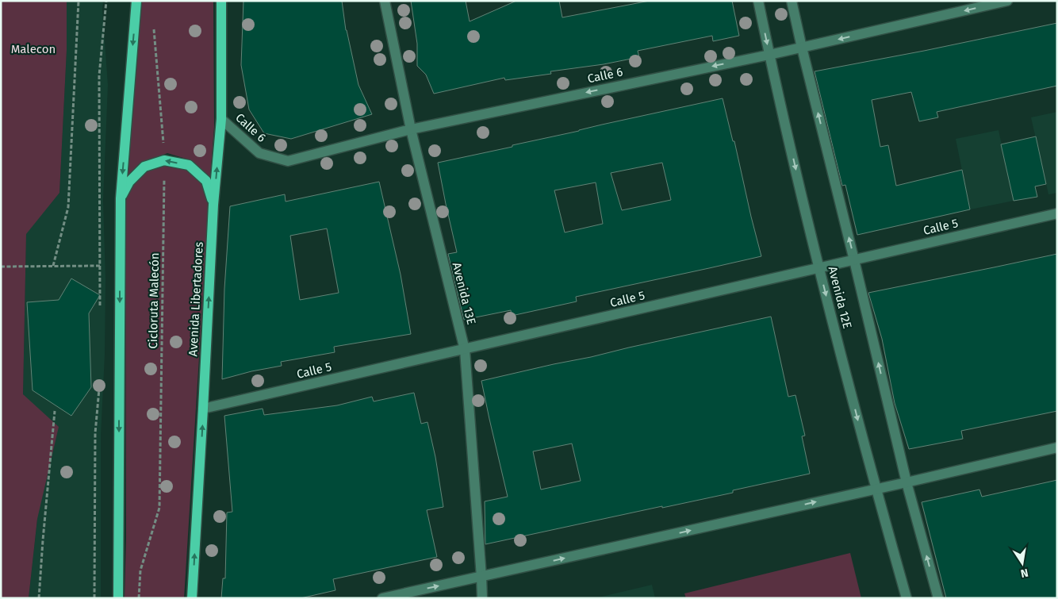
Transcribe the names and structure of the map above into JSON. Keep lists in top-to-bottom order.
{
  "streets": {
    "main road": ["Avenida Libertadores"],
    "street": [
      "Calle 6",
      "Calle 5",
      "Avenida 13E",
      "Avenida 12E"
    ],
    "path": ["Cicloruta Malecón"]
  },
  "crossings": [
    ["Calle 6", "Avenida 13E"],
    ["Calle 6", "Avenida 12E"],
    ["Calle 6", "Avenida Libertadores"],
    ["Calle 5", "Avenida 13E"],
    ["Calle 5", "Avenida 12E"],
    ["Calle 5", "Avenida Libertadores"]
  ],
  "one_way": ["Calle 6"],
  "parks": ["Malecon"],
  "north": "bottom"
}
